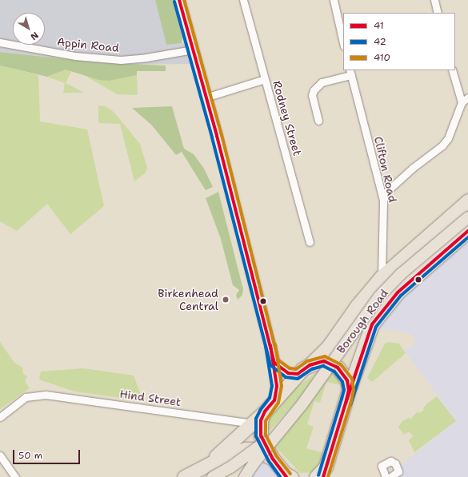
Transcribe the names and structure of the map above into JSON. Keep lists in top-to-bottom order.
{
  "streets": {
    "highway": ["Borough Road"],
    "street": [
      "Appin Road",
      "Rodney Street",
      "Clifton Road",
      "Hind Street"
    ]
  },
  "crossings": [
    ["Clifton Road", "Borough Road"]
  ],
  "places": ["Birkenhead Central"],
  "lines": ["transit line 41", "transit line 410", "transit line 42"],
  "legend": ["41", "42", "410"],
  "scale_bar": "50 m",
  "north": "bottom right"
}
